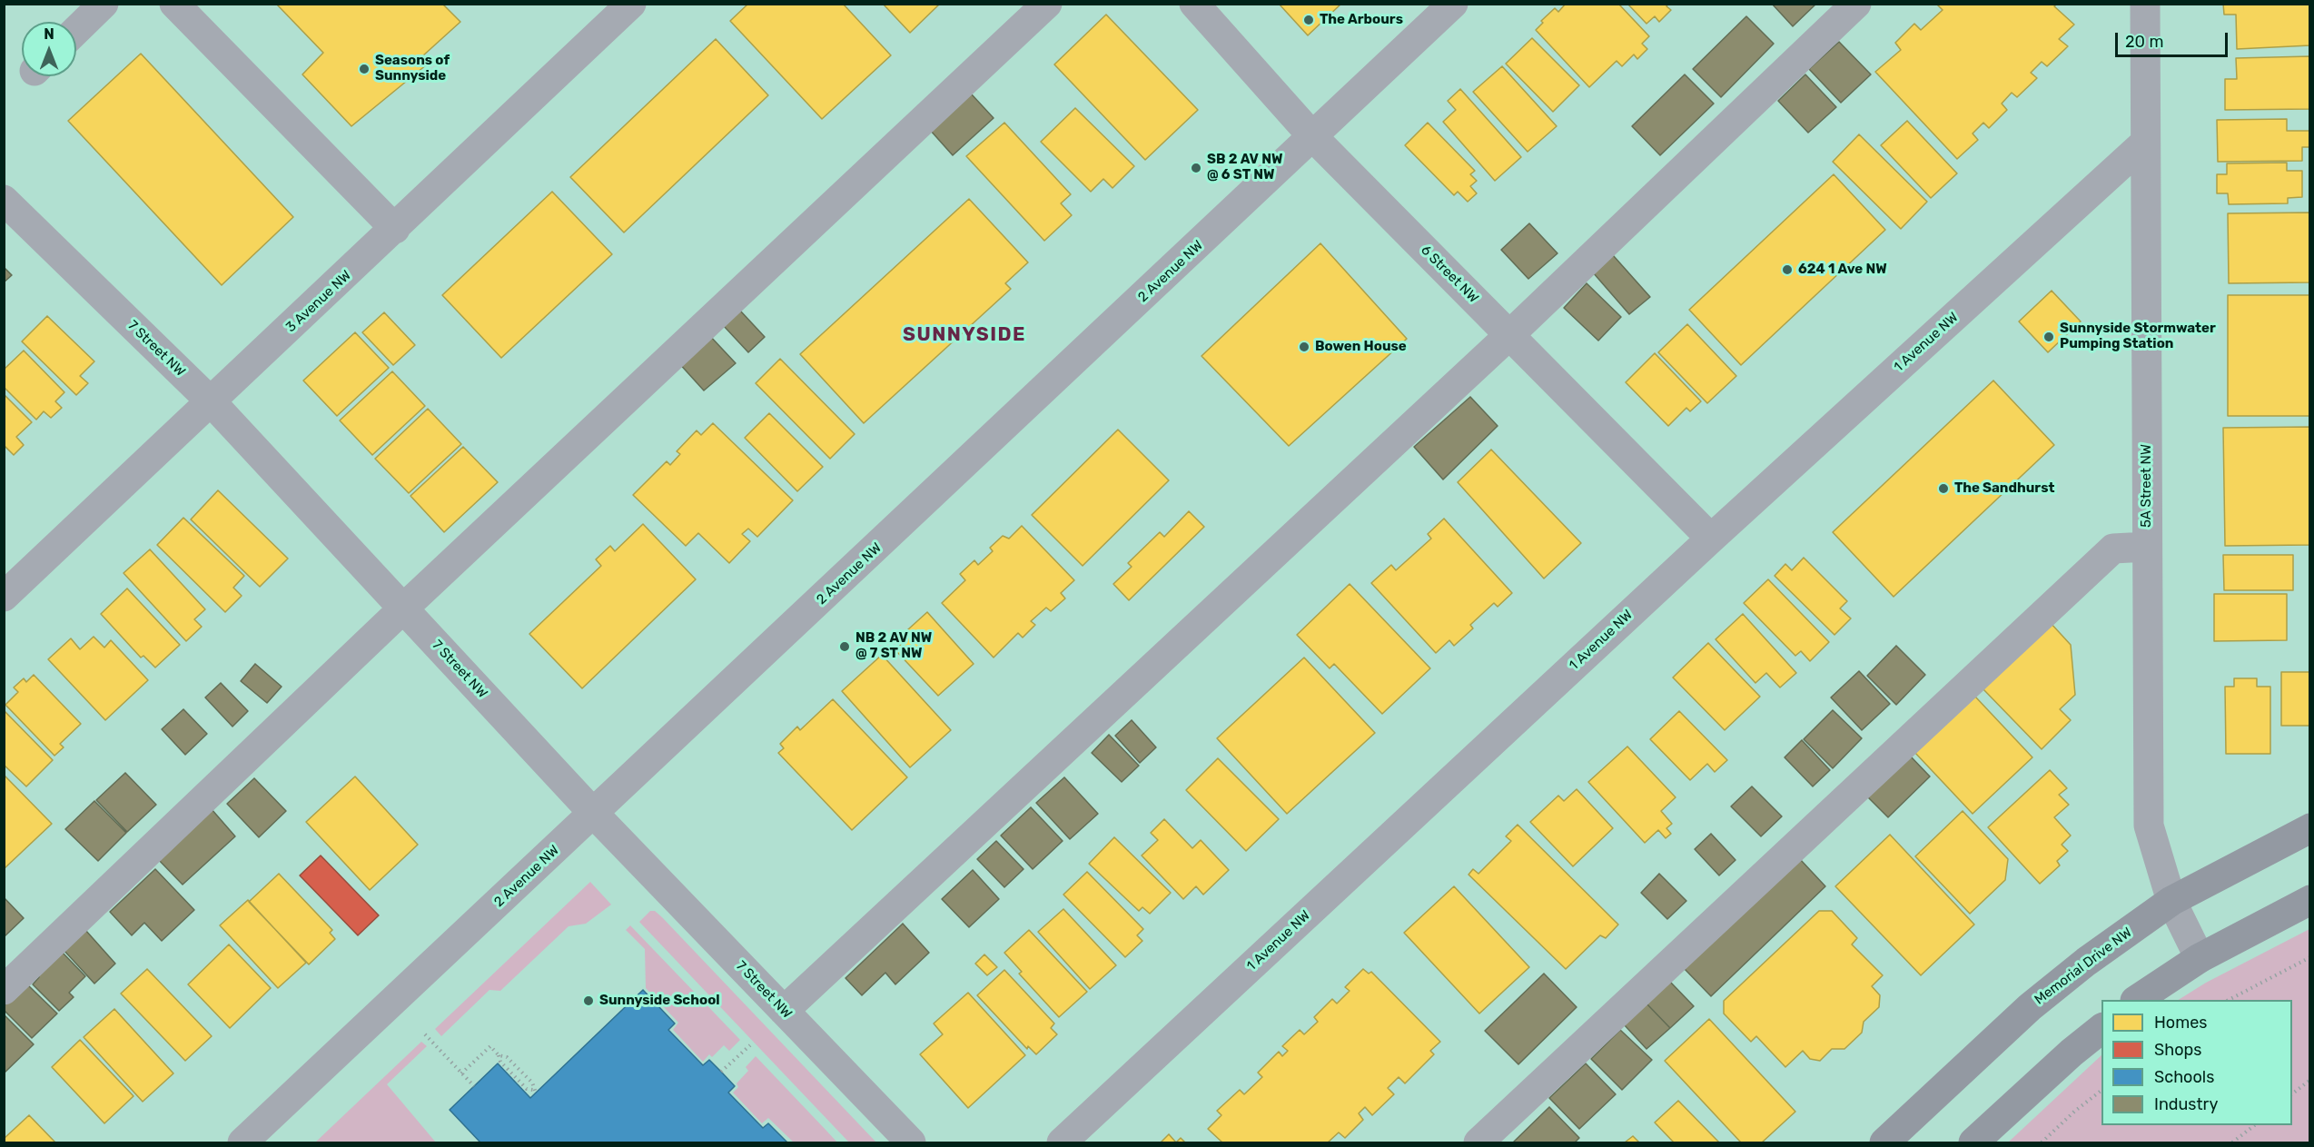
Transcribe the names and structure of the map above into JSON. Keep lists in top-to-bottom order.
{
  "streets": {
    "main road": ["Memorial Drive NW"],
    "street": [
      "2 Avenue NW",
      "6 Street NW",
      "3 Avenue NW",
      "1 Avenue NW",
      "7 Street NW",
      "5A Street NW"
    ]
  },
  "crossings": [
    ["2 Avenue NW", "6 Street NW"],
    ["2 Avenue NW", "7 Street NW"],
    ["6 Street NW", "1 Avenue NW"],
    ["3 Avenue NW", "7 Street NW"],
    ["1 Avenue NW", "5A Street NW"],
    ["5A Street NW", "Memorial Drive NW"]
  ],
  "districts": ["SUNNYSIDE"],
  "places": [
    "The Arbours",
    "Seasons of Sunnyside",
    "SB 2 AV NW @ 6 ST NW",
    "624 1 Ave NW",
    "Sunnyside Stormwater Pumping Station",
    "Bowen House",
    "The Sandhurst",
    "NB 2 AV NW @ 7 ST NW",
    "Sunnyside School"
  ],
  "legend": [
    "Homes",
    "Shops",
    "Schools",
    "Industry"
  ],
  "scale_bar": "20 m",
  "north": "top"
}
